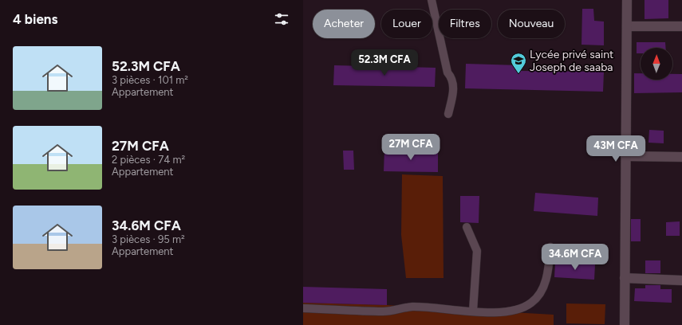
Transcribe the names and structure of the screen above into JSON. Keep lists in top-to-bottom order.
{
  "places": {
    "school or university": ["Lycée privé saint Joseph de saaba"]
  },
  "north": "top",
  "page": {
    "heading": "4 biens",
    "chip": [
      "Acheter",
      "Louer",
      "Filtres",
      "Nouveau"
    ],
    "list": [
      {
        "name": "52.3M CFA",
        "note": "3 pièces · 101 m² · Appartement"
      },
      {
        "name": "27M CFA",
        "note": "2 pièces · 74 m² · Appartement"
      },
      {
        "name": "34.6M CFA",
        "note": "3 pièces · 95 m² · Appartement"
      }
    ],
    "price": [
      "52.3M CFA",
      "27M CFA",
      "43M CFA",
      "34.6M CFA"
    ]
  }
}
